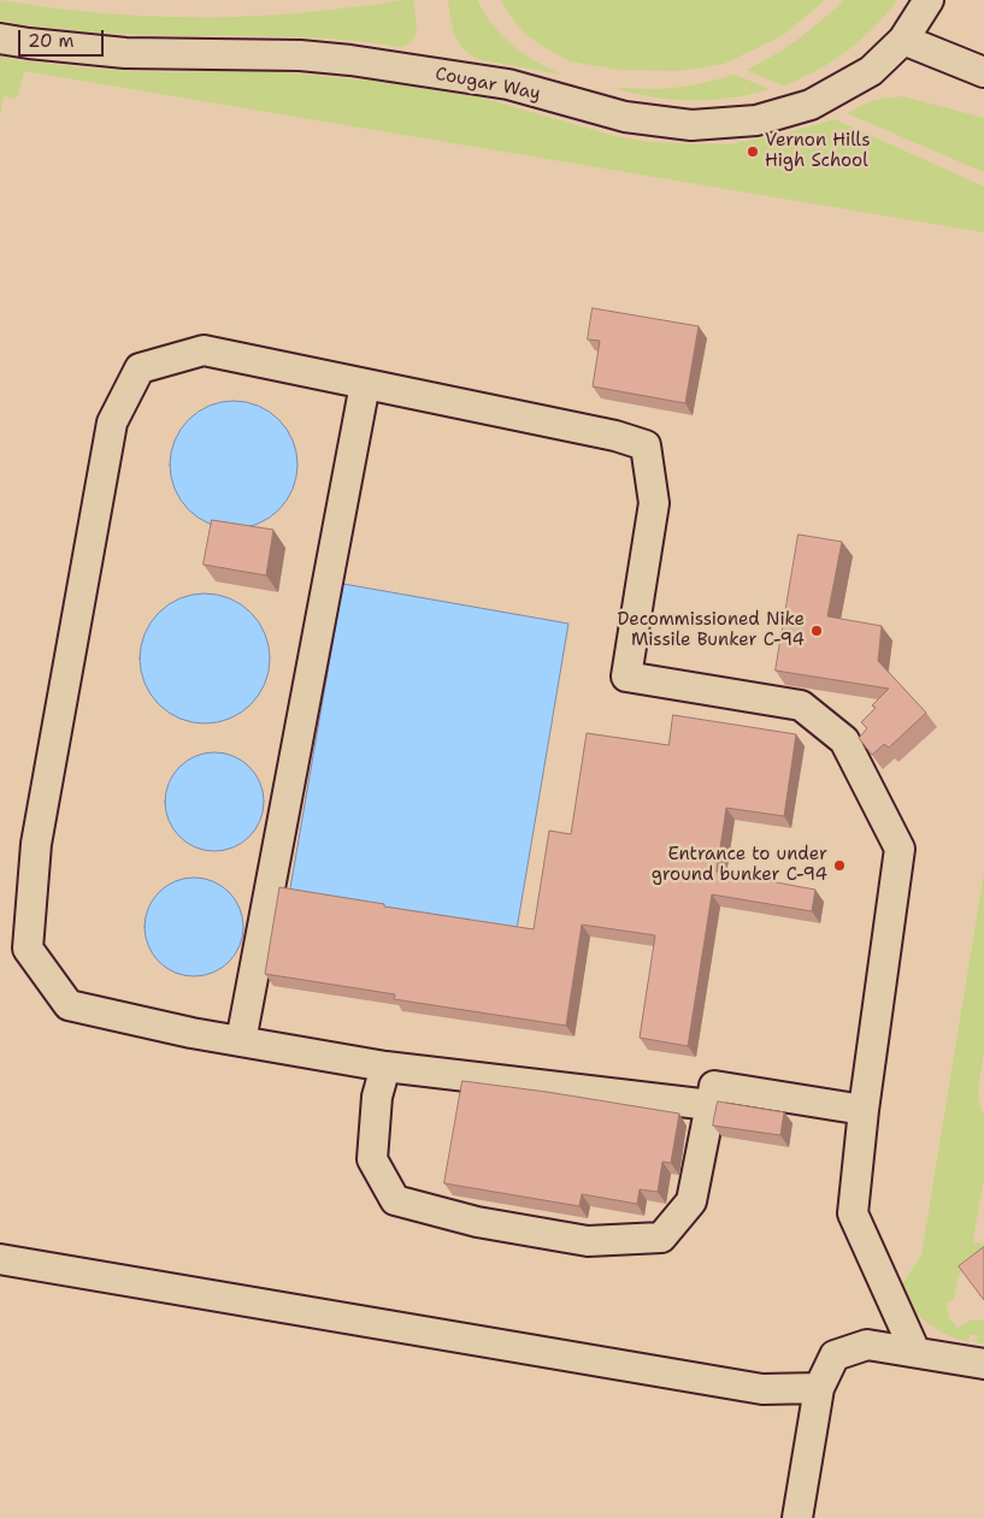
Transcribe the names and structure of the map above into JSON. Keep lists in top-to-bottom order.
{
  "streets": {
    "street": ["Cougar Way"]
  },
  "places": ["Vernon Hills High School", "Decommissioned Nike Missile Bunker C-94", "Entrance to under ground bunker C-94"],
  "scale_bar": "20 m"
}
